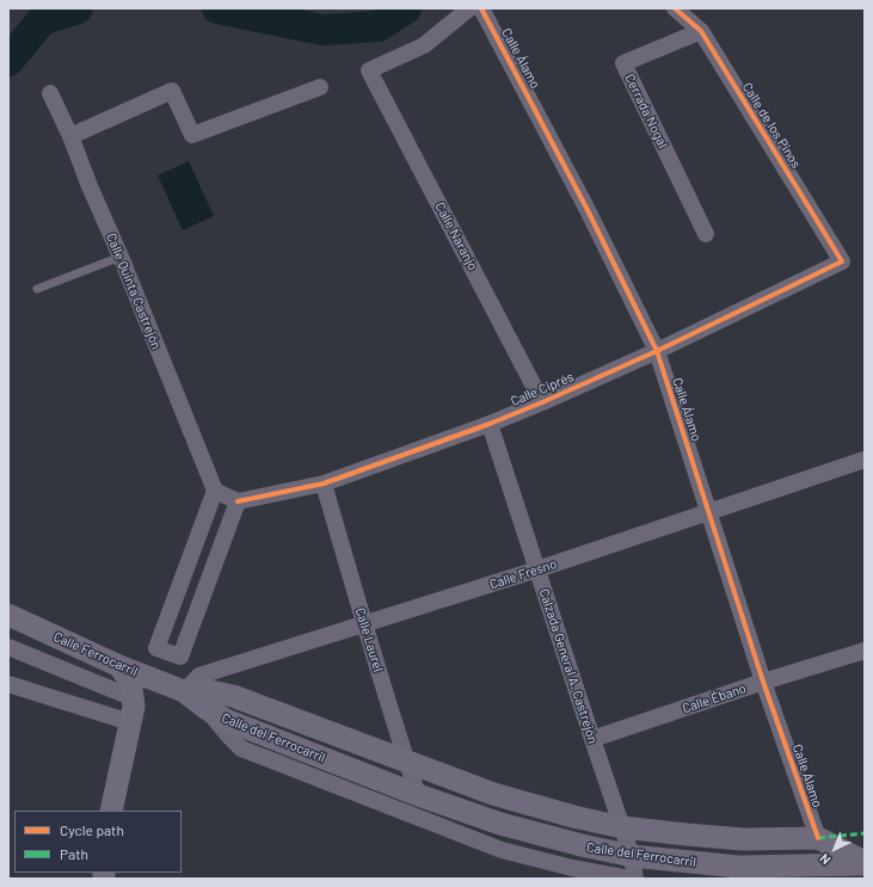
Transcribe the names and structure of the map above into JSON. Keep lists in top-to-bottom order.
{
  "streets": {
    "main road": ["Calle Ferrocarril", "Calle del Ferrocarril"],
    "street": [
      "Calle Álamo",
      "Cerrada Nogal",
      "Calle de los Pinos",
      "Calle Naranjo",
      "Calle Quinta Castrejón",
      "Calle Ciprés",
      "Calle Fresno",
      "Calle Laurel",
      "Calzada General A. Castrejón",
      "Calle Ébano"
    ]
  },
  "crossings": [
    ["Calle Álamo", "Calle Ciprés"],
    ["Calle Álamo", "Calle Fresno"],
    ["Calle Álamo", "Calle Ébano"],
    ["Calle Álamo", "Calle del Ferrocarril"],
    ["Cerrada Nogal", "Calle de los Pinos"],
    ["Calle de los Pinos", "Calle Ciprés"],
    ["Calle Naranjo", "Calle Ciprés"],
    ["Calle Ciprés", "Calle Laurel"],
    ["Calle Ciprés", "Calzada General A. Castrejón"],
    ["Calle Fresno", "Calle Laurel"],
    ["Calle Fresno", "Calle Ferrocarril"],
    ["Calle Fresno", "Calzada General A. Castrejón"],
    ["Calle Fresno", "Calle del Ferrocarril"],
    ["Calle Laurel", "Calle del Ferrocarril"],
    ["Calle Ferrocarril", "Calle del Ferrocarril"],
    ["Calzada General A. Castrejón", "Calle Ébano"],
    ["Calzada General A. Castrejón", "Calle del Ferrocarril"]
  ],
  "legend": ["Cycle path", "Path"],
  "north": "bottom left"
}
